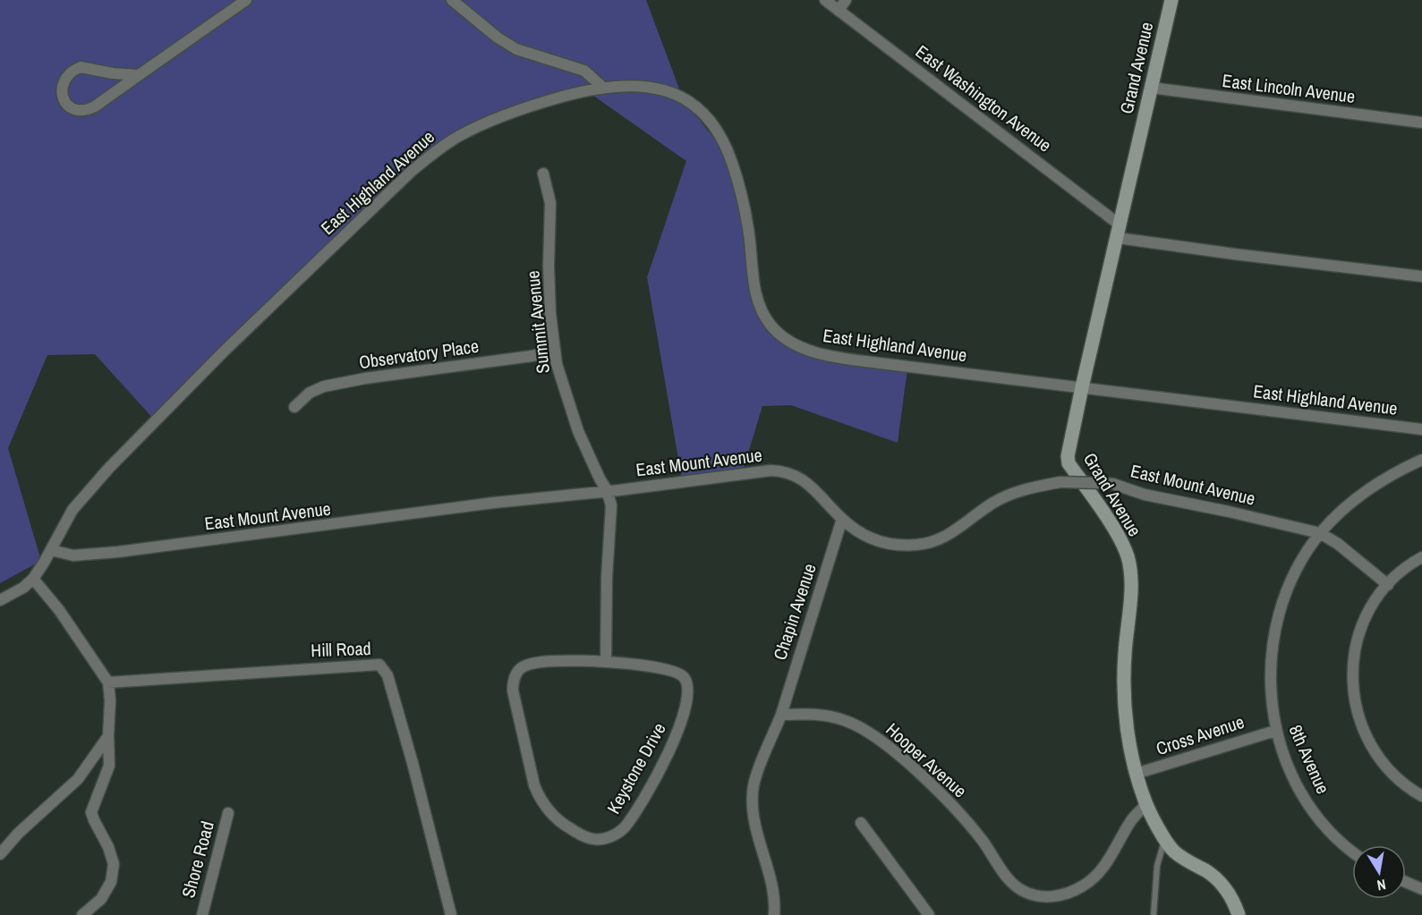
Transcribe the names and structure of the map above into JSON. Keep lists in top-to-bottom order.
{
  "streets": {
    "street": [
      "Grand Avenue",
      "East Lincoln Avenue",
      "East Washington Avenue",
      "East Highland Avenue",
      "Summit Avenue",
      "Observatory Place",
      "East Mount Avenue",
      "Chapin Avenue",
      "Hill Road",
      "Cross Avenue",
      "8th Avenue",
      "Hooper Avenue",
      "Keystone Drive",
      "Shore Road"
    ]
  },
  "crossings": [
    ["Grand Avenue", "East Lincoln Avenue"],
    ["Grand Avenue", "East Washington Avenue"],
    ["Grand Avenue", "East Highland Avenue"],
    ["Grand Avenue", "Cross Avenue"],
    ["Grand Avenue", "Hooper Avenue"],
    ["East Highland Avenue", "East Mount Avenue"],
    ["Summit Avenue", "Observatory Place"],
    ["Summit Avenue", "East Mount Avenue"],
    ["East Mount Avenue", "Chapin Avenue"],
    ["East Mount Avenue", "8th Avenue"],
    ["Chapin Avenue", "Hooper Avenue"],
    ["Cross Avenue", "8th Avenue"]
  ],
  "north": "bottom"
}
